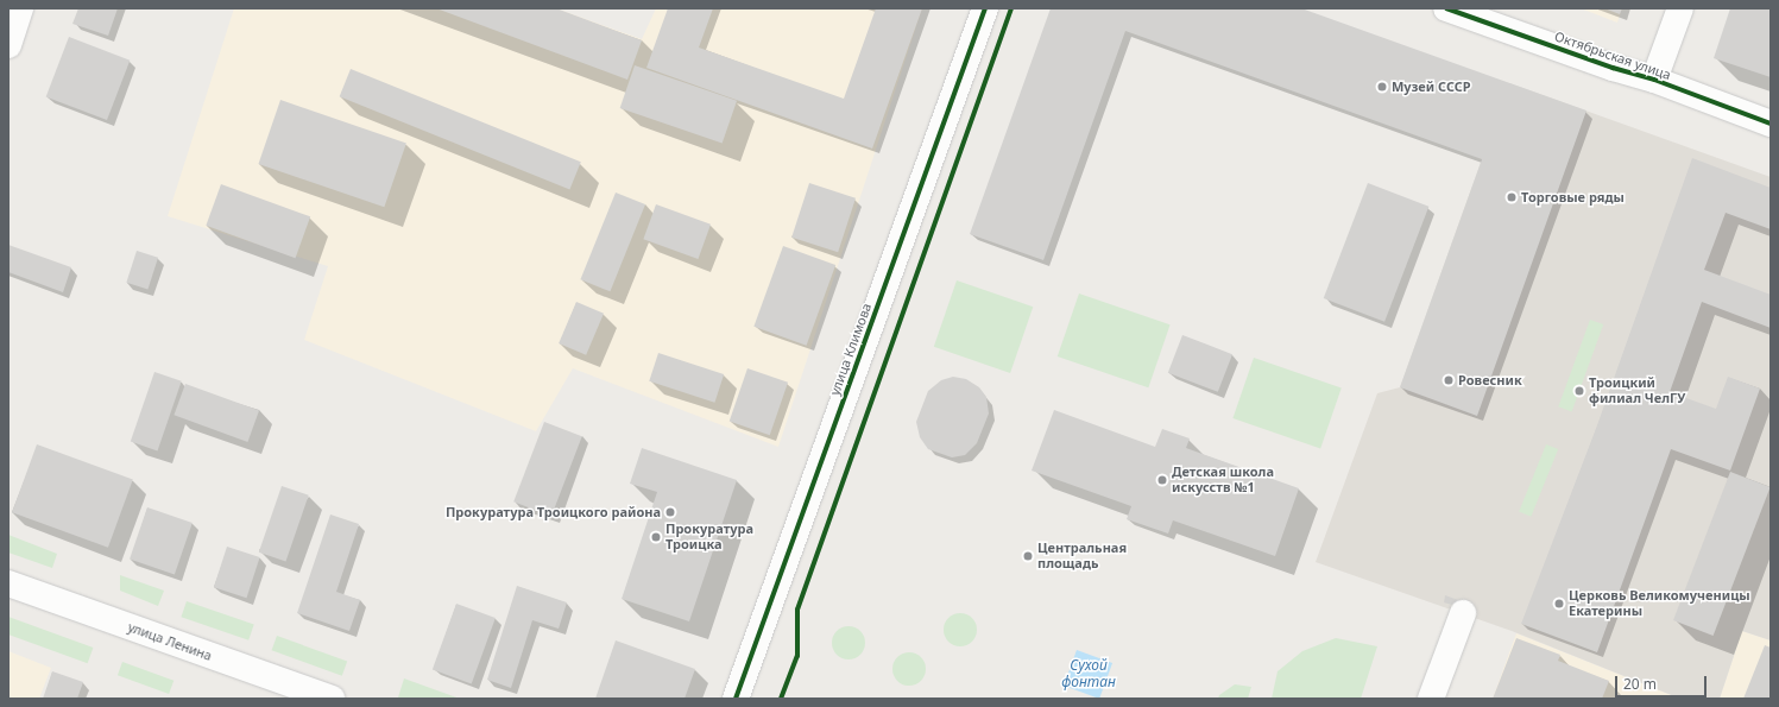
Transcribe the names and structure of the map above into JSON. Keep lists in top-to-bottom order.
{
  "streets": {
    "street": ["Октябрьская улица", "улица Климова", "улица Ленина"]
  },
  "water": ["Сухой фонтан"],
  "places": [
    "Музей СССР",
    "Торговые ряды",
    "Ровесник",
    "Троицкий филиал ЧелГУ",
    "Детская школа искусств №1",
    "Прокуратура Троицкого района",
    "Прокуратура Троицка",
    "Центральная площадь",
    "Церковь Великомученицы Екатерины"
  ],
  "scale_bar": "20 m"
}
